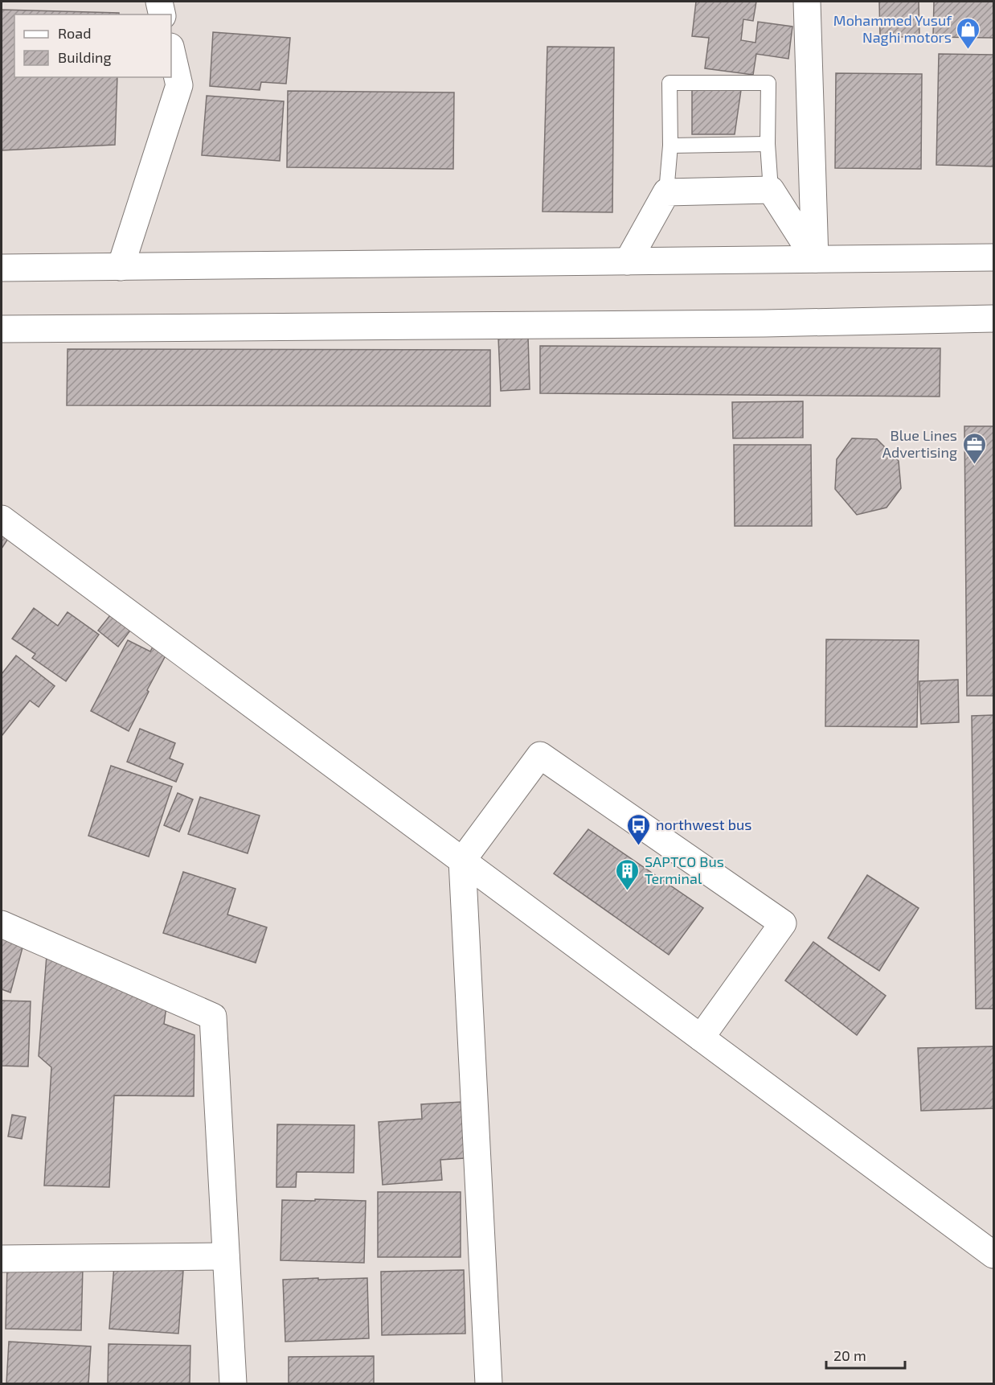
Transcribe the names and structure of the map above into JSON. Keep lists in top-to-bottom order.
{
  "places": {
    "shop": ["Mohammed Yusuf Naghi motors"],
    "office": ["Blue Lines Advertising"],
    "bus stop": ["northwest bus"],
    "building": ["SAPTCO Bus Terminal"]
  },
  "legend": ["Road", "Building"],
  "scale_bar": "20 m"
}
